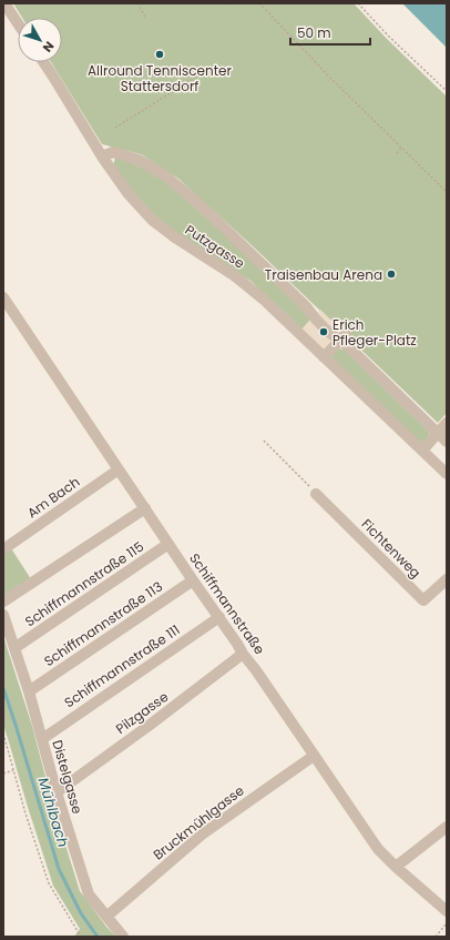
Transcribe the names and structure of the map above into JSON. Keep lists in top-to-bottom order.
{
  "streets": {
    "street": [
      "Putzgasse",
      "Am Bach",
      "Fichtenweg",
      "Schiffmannstraße 115",
      "Schiffmannstraße",
      "Schiffmannstraße 113",
      "Schiffmannstraße 111",
      "Pilzgasse",
      "Distelgasse",
      "Bruckmühlgasse"
    ]
  },
  "crossings": [
    ["Am Bach", "Schiffmannstraße"],
    ["Schiffmannstraße 115", "Schiffmannstraße"],
    ["Schiffmannstraße 115", "Distelgasse"],
    ["Schiffmannstraße", "Schiffmannstraße 113"],
    ["Schiffmannstraße", "Schiffmannstraße 111"],
    ["Schiffmannstraße", "Pilzgasse"],
    ["Schiffmannstraße", "Bruckmühlgasse"],
    ["Schiffmannstraße 113", "Distelgasse"],
    ["Schiffmannstraße 111", "Distelgasse"],
    ["Pilzgasse", "Distelgasse"],
    ["Distelgasse", "Bruckmühlgasse"]
  ],
  "water": ["Mühlbach"],
  "places": ["Allround Tenniscenter Stattersdorf", "Traisenbau Arena", "Erich Pfleger-Platz"],
  "scale_bar": "50 m",
  "north": "bottom right"
}
